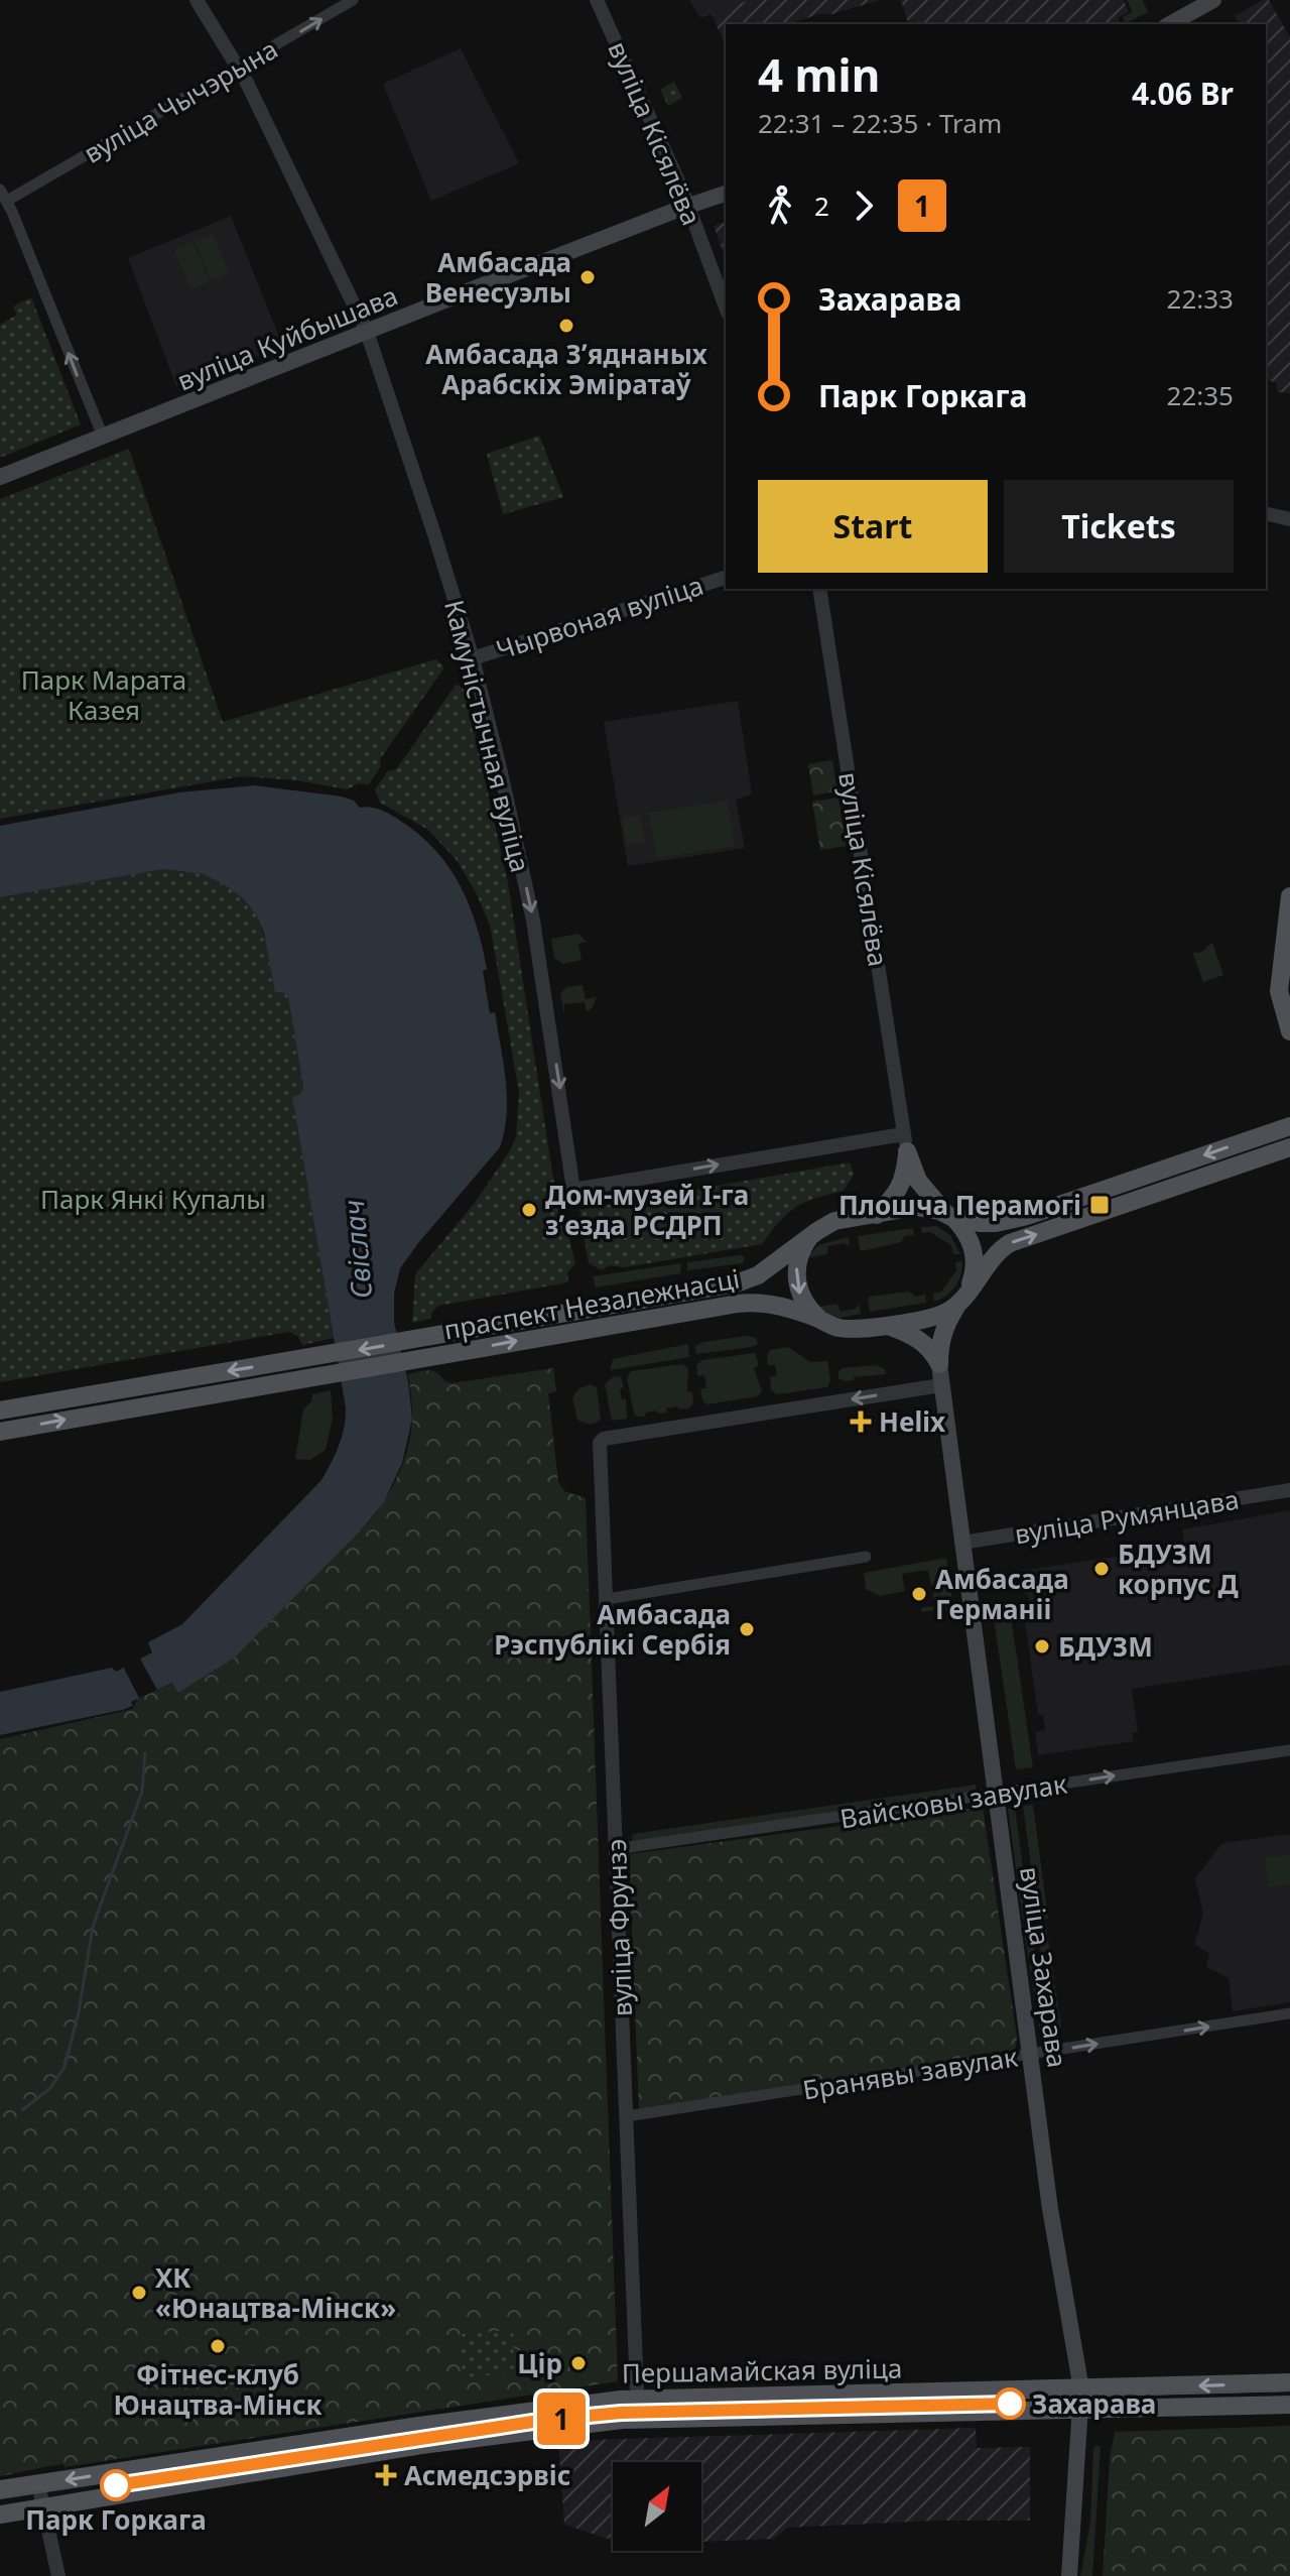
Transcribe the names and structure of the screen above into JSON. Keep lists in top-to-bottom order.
{
  "streets": {
    "main road": [
      "вуліца Куйбышава",
      "праспект Незалежнасці",
      "вуліца Захарава",
      "Першамайская вуліца"
    ],
    "street": [
      "вуліца Чычэрына",
      "вуліца Кісялёва",
      "Чырвоная вуліца",
      "Камуністычная вуліца",
      "вуліца Румянцава",
      "Вайсковы завулак",
      "вуліца Фрунзэ",
      "Бранявы завулак"
    ]
  },
  "crossings": [
    ["вуліца Чычэрына", "Камуністычная вуліца"],
    ["вуліца Кісялёва", "вуліца Куйбышава"],
    ["вуліца Кісялёва", "Камуністычная вуліца"],
    ["вуліца Куйбышава", "Камуністычная вуліца"],
    ["Чырвоная вуліца", "Камуністычная вуліца"],
    ["вуліца Румянцава", "вуліца Захарава"],
    ["Вайсковы завулак", "вуліца Фрунзэ"],
    ["Вайсковы завулак", "вуліца Захарава"],
    ["вуліца Фрунзэ", "вуліца Захарава"],
    ["вуліца Фрунзэ", "Бранявы завулак"],
    ["вуліца Фрунзэ", "Першамайская вуліца"],
    ["вуліца Захарава", "Бранявы завулак"],
    ["вуліца Захарава", "Першамайская вуліца"]
  ],
  "one_way": ["Вайсковы завулак", "Бранявы завулак"],
  "water": ["Свіслач"],
  "parks": ["Парк Марата Казея", "Парк Янкі Купалы"],
  "places": {
    "other": [
      "Амбасада Венесуэлы",
      "Амбасада Зʼяднаных Арабскіх Эміратаў",
      "Дом-музей I-га зʼезда РСДРП",
      "БДУЗМ корпус Д",
      "Амбасада Германіі",
      "Амбасада Рэспублікі Сербія",
      "БДУЗМ",
      "ХК «Юнацтва-Мінск»",
      "Фітнес-клуб Юнацтва-Мінск",
      "Цір",
      "Захарава",
      "Парк Горкага"
    ],
    "transit": ["Плошча Перамогі"],
    "health": ["Helix", "Асмедсэрвіс"]
  },
  "lines": ["tram line 1"],
  "north": "top right",
  "page": {
    "on_map": "1",
    "heading": ["4 min", "22:31 – 22:35 · Tram", "4.06 Br"],
    "legs": ["2", "1"],
    "list": [
      {
        "name": "Захарава",
        "value": "22:33"
      },
      {
        "name": "Парк Горкага",
        "value": "22:35"
      }
    ],
    "buttons": ["Start", "Tickets"]
  }
}
